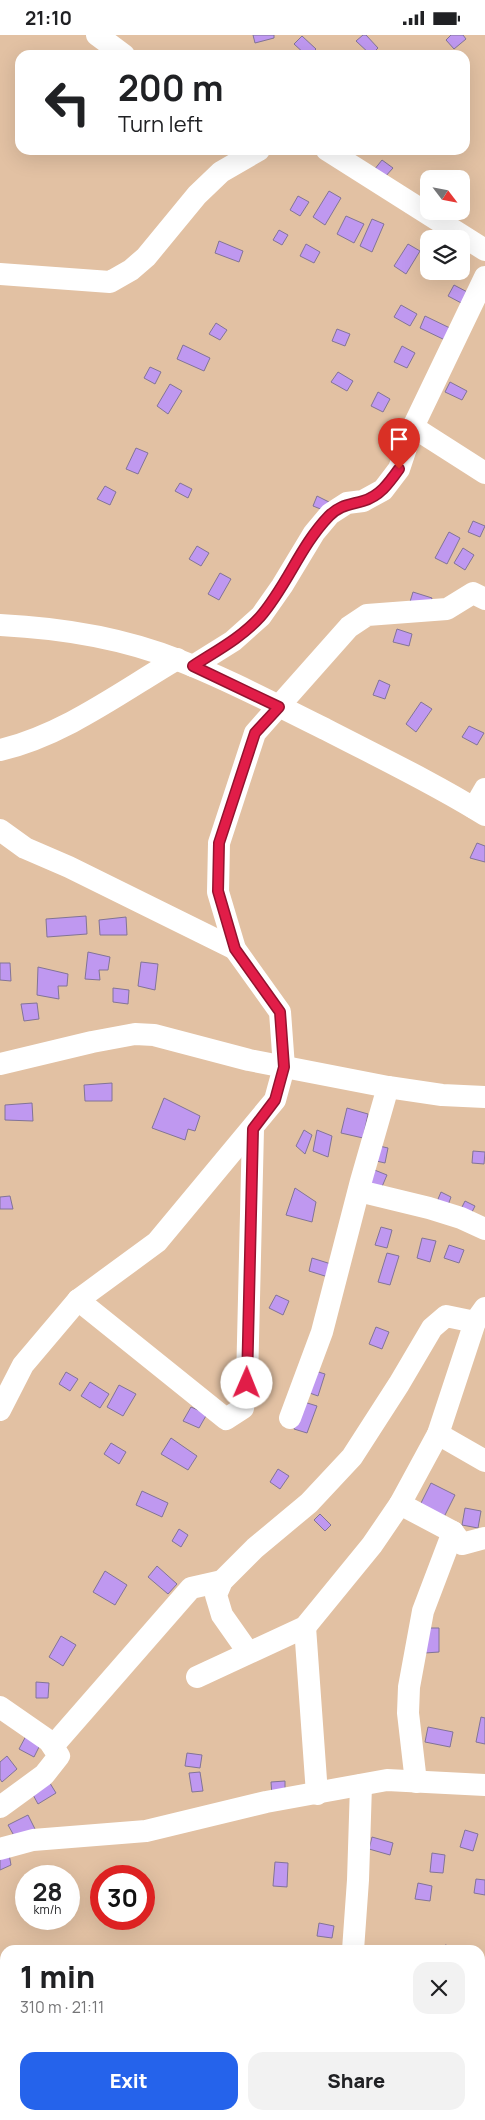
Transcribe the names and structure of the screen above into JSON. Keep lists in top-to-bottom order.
{
  "north": "bottom right",
  "page": {
    "status": "21:10",
    "turn": ["200 m", "Turn left"],
    "speed": "28 km/h",
    "limit": "30",
    "heading": ["1 min", "310 m · 21:11"],
    "buttons": ["Exit", "Share"]
  }
}
